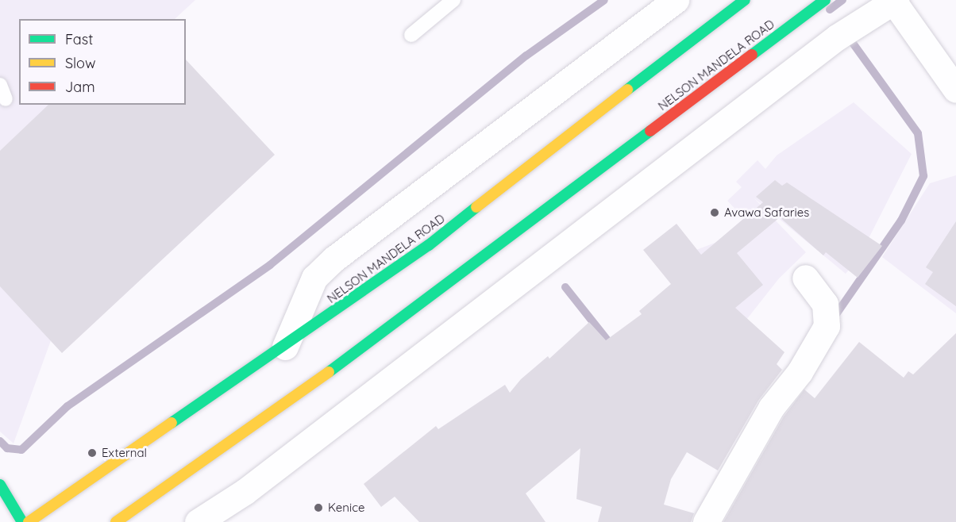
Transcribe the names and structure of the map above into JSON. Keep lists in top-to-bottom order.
{
  "streets": {
    "main road": ["NELSON MANDELA ROAD"]
  },
  "places": ["Avawa Safaries", "External", "Kenice"],
  "legend": ["Fast", "Slow", "Jam"]
}
